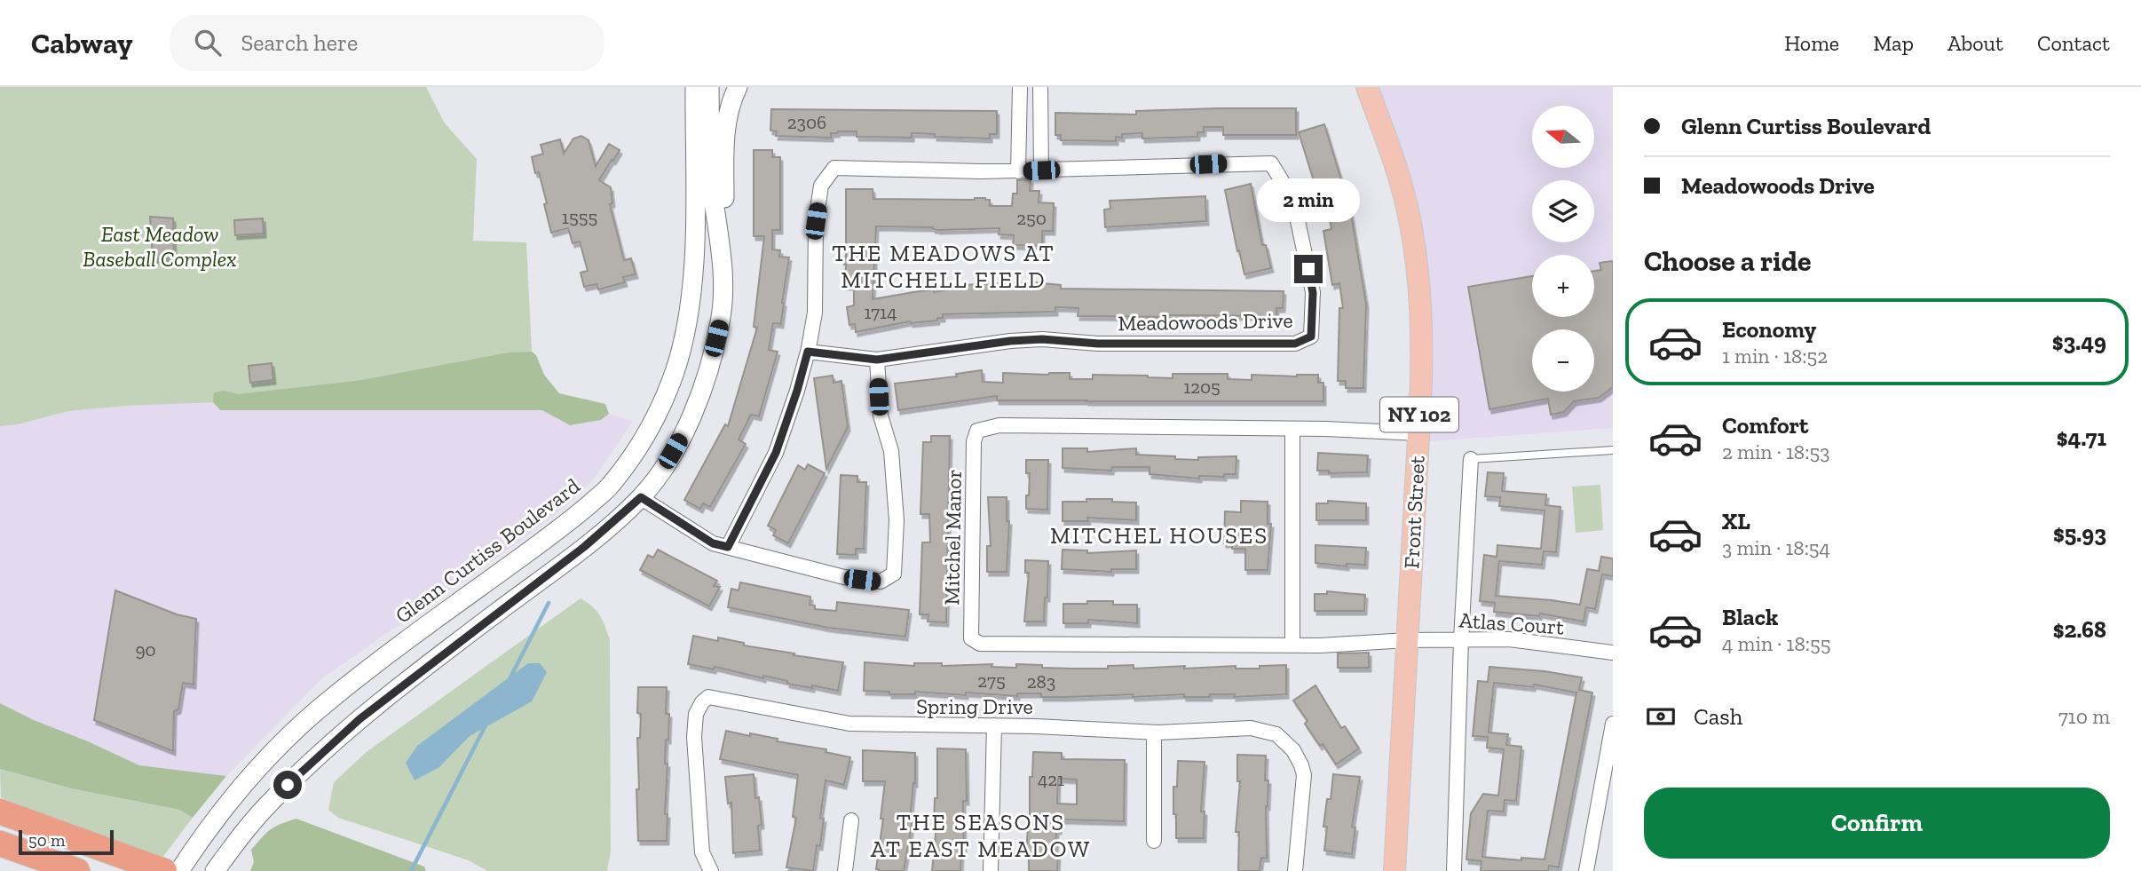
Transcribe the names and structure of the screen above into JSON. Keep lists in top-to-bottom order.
{
  "streets": {
    "main road": ["NY 102", "Front Street", "Glenn Curtiss Boulevard"],
    "street": [
      "Meadowoods Drive",
      "Mitchel Manor",
      "Atlas Court",
      "Spring Drive"
    ]
  },
  "crossings": [
    ["Front Street", "Mitchel Manor"],
    ["Front Street", "Atlas Court"],
    ["Mitchel Manor", "Atlas Court"]
  ],
  "districts": ["THE MEADOWS AT MITCHELL FIELD", "MITCHEL HOUSES", "THE SEASONS AT EAST MEADOW"],
  "parks": ["East Meadow Baseball Complex"],
  "house_numbers": [
    "2306",
    "1555",
    "250",
    "1714",
    "1205",
    "90",
    "275",
    "283",
    "421"
  ],
  "scale_bar": "50 m",
  "north": "left",
  "page": {
    "header": "Cabway",
    "search": "Search here",
    "nav": [
      "Home",
      "Map",
      "About",
      "Contact"
    ],
    "banner": ["Glenn Curtiss Boulevard", "Meadowoods Drive"],
    "map_buttons": ["+", "−"],
    "bubble": "2 min",
    "heading": "Choose a ride",
    "list": [
      {
        "name": "Economy",
        "note": "1 min · 18:52",
        "value": "$3.49"
      },
      {
        "name": "Comfort",
        "note": "2 min · 18:53",
        "value": "$4.71"
      },
      {
        "name": "XL",
        "note": "3 min · 18:54",
        "value": "$5.93"
      },
      {
        "name": "Black",
        "note": "4 min · 18:55",
        "value": "$2.68"
      }
    ],
    "pay": ["Cash", "710 m"],
    "buttons": "Confirm",
    "scale": "50 m"
  }
}
